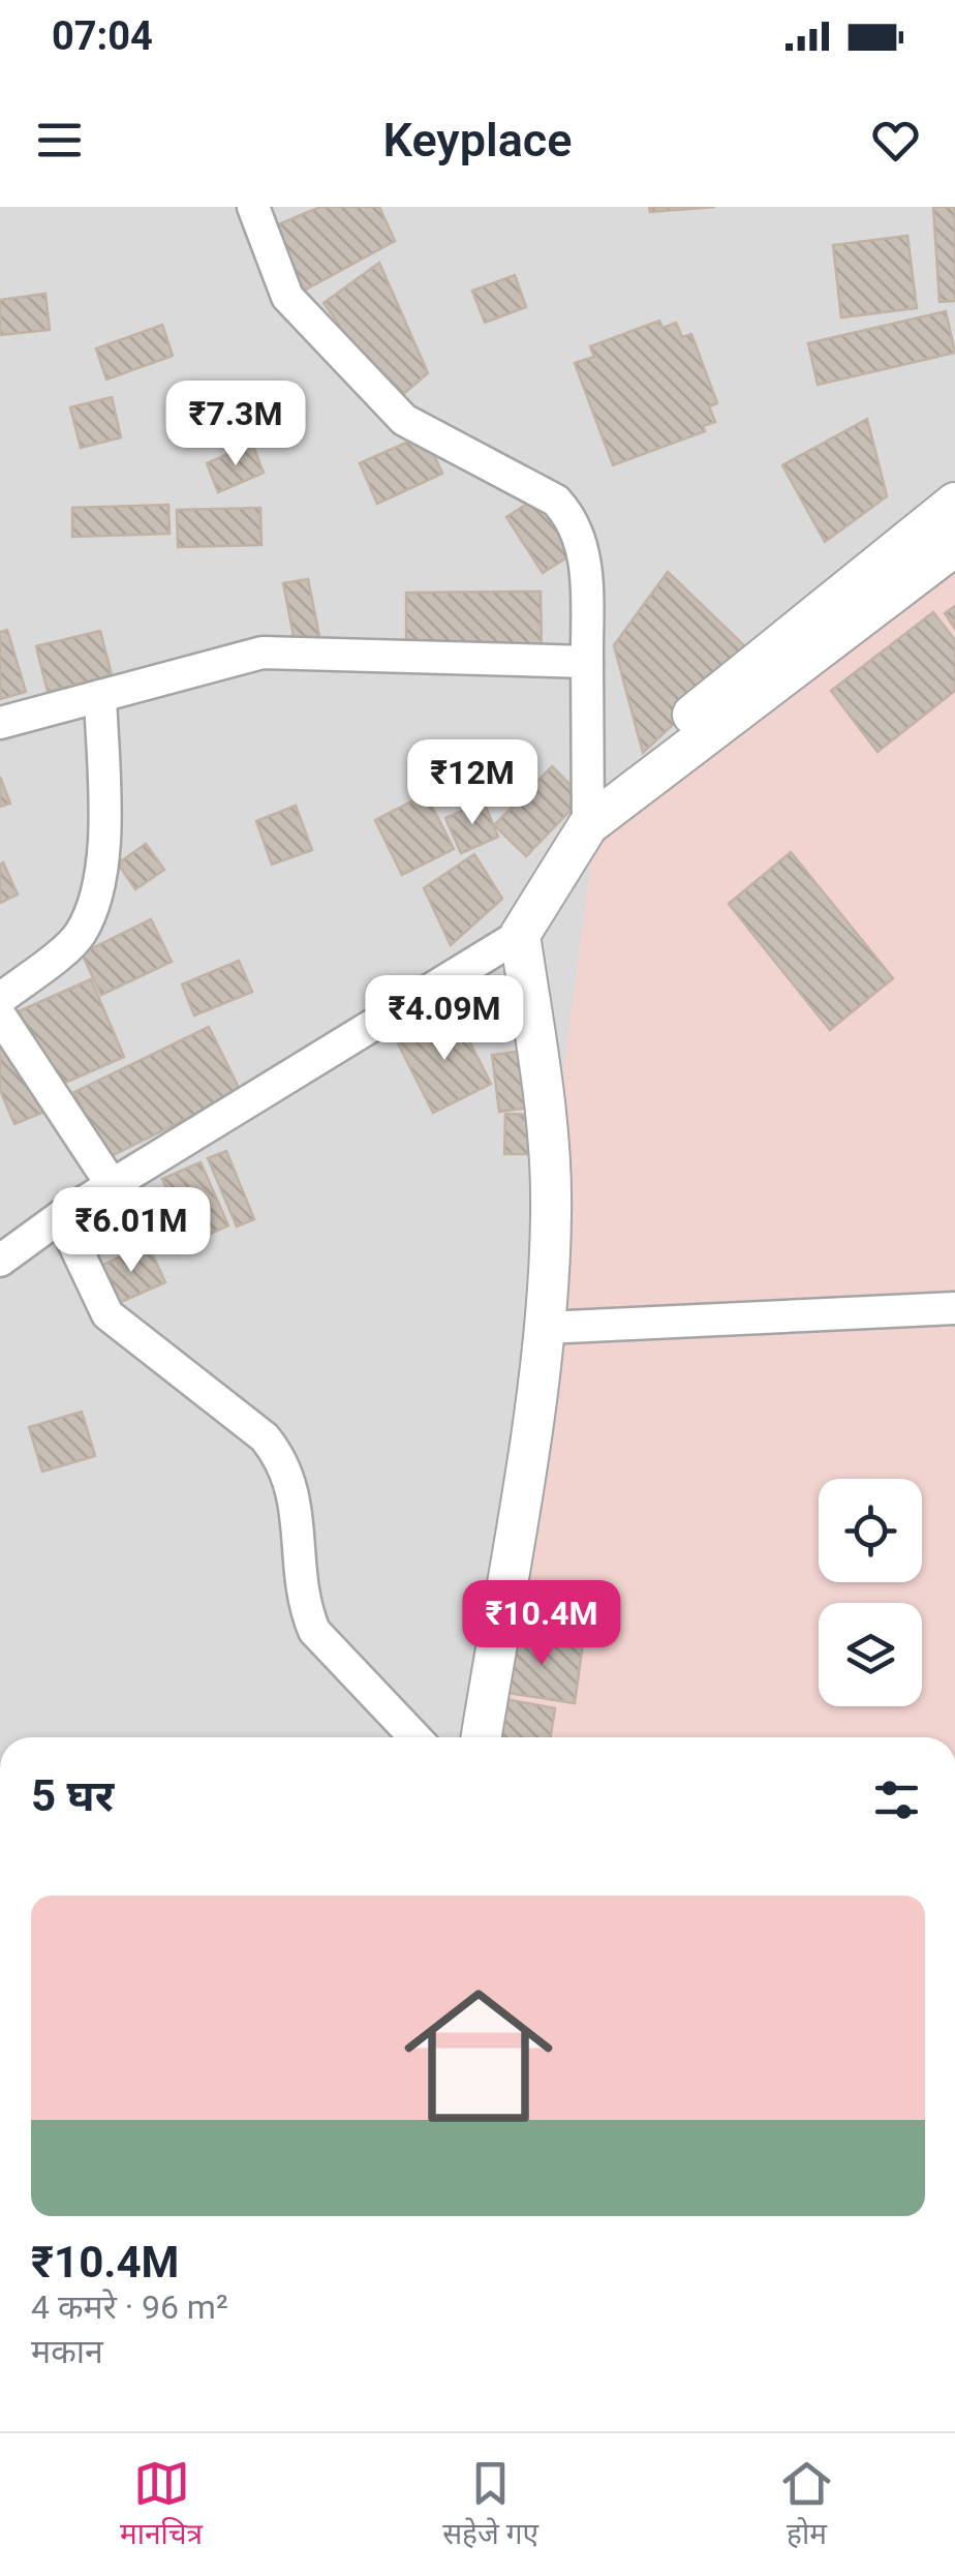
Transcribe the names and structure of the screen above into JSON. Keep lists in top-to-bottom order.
{
  "page": {
    "status": "07:04",
    "header": "Keyplace",
    "price": [
      "₹7.3M",
      "₹12M",
      "₹4.09M",
      "₹6.01M",
      "₹10.4M"
    ],
    "heading": "5 घर",
    "list": [
      {
        "name": "₹10.4M",
        "note": "4 कमरे · 96 m² · मकान"
      }
    ],
    "tabs": ["मानचित्र", "सहेजे गए", "होम"]
  }
}
